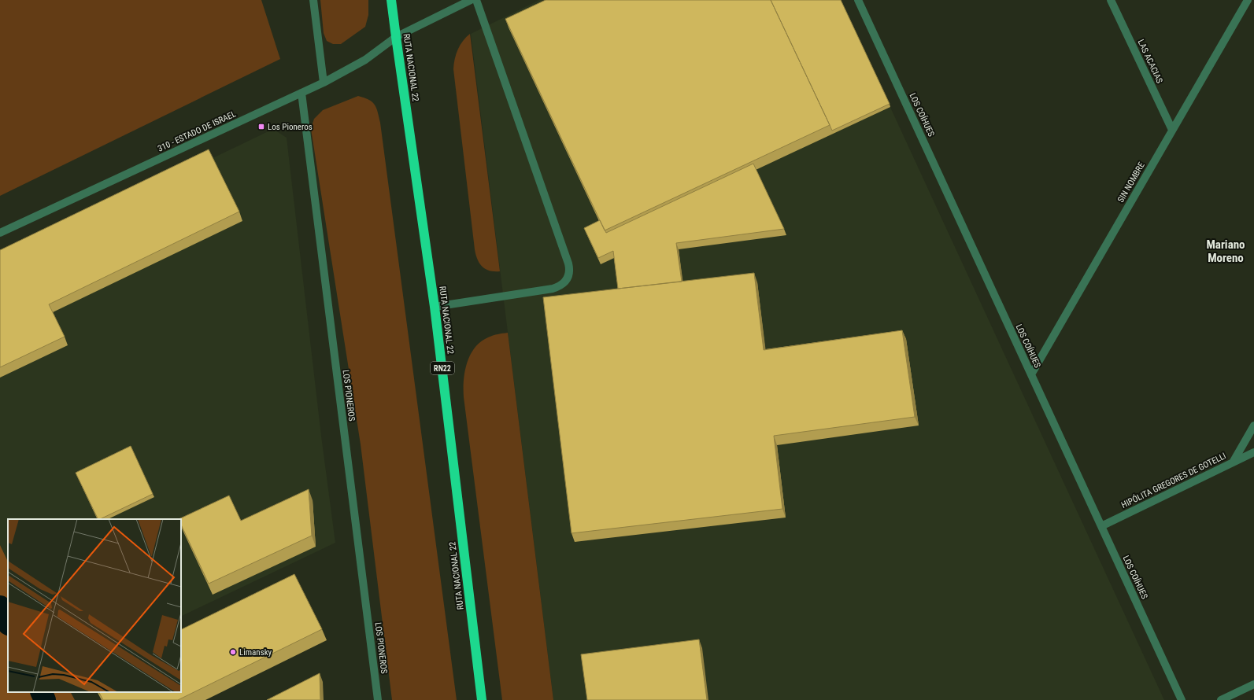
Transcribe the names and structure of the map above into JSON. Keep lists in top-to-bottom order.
{
  "streets": {
    "highway": ["RUTA NACIONAL 22", "RN22"],
    "street": [
      "LAS ACACIAS",
      "LOS COÍHUES",
      "310 - ESTADO DE ISRAEL",
      "SIN NOMBRE",
      "LOS PIONEROS",
      "HIPÓLITA GREGORES DE GOTELLI"
    ]
  },
  "crossings": [
    ["LAS ACACIAS", "SIN NOMBRE"],
    ["RUTA NACIONAL 22", "310 - ESTADO DE ISRAEL"],
    ["LOS COÍHUES", "SIN NOMBRE"],
    ["LOS COÍHUES", "HIPÓLITA GREGORES DE GOTELLI"],
    ["310 - ESTADO DE ISRAEL", "LOS PIONEROS"]
  ],
  "districts": ["Mariano Moreno"],
  "places": {
    "transit": ["Los Pioneros"],
    "other": ["Limansky"]
  }
}
